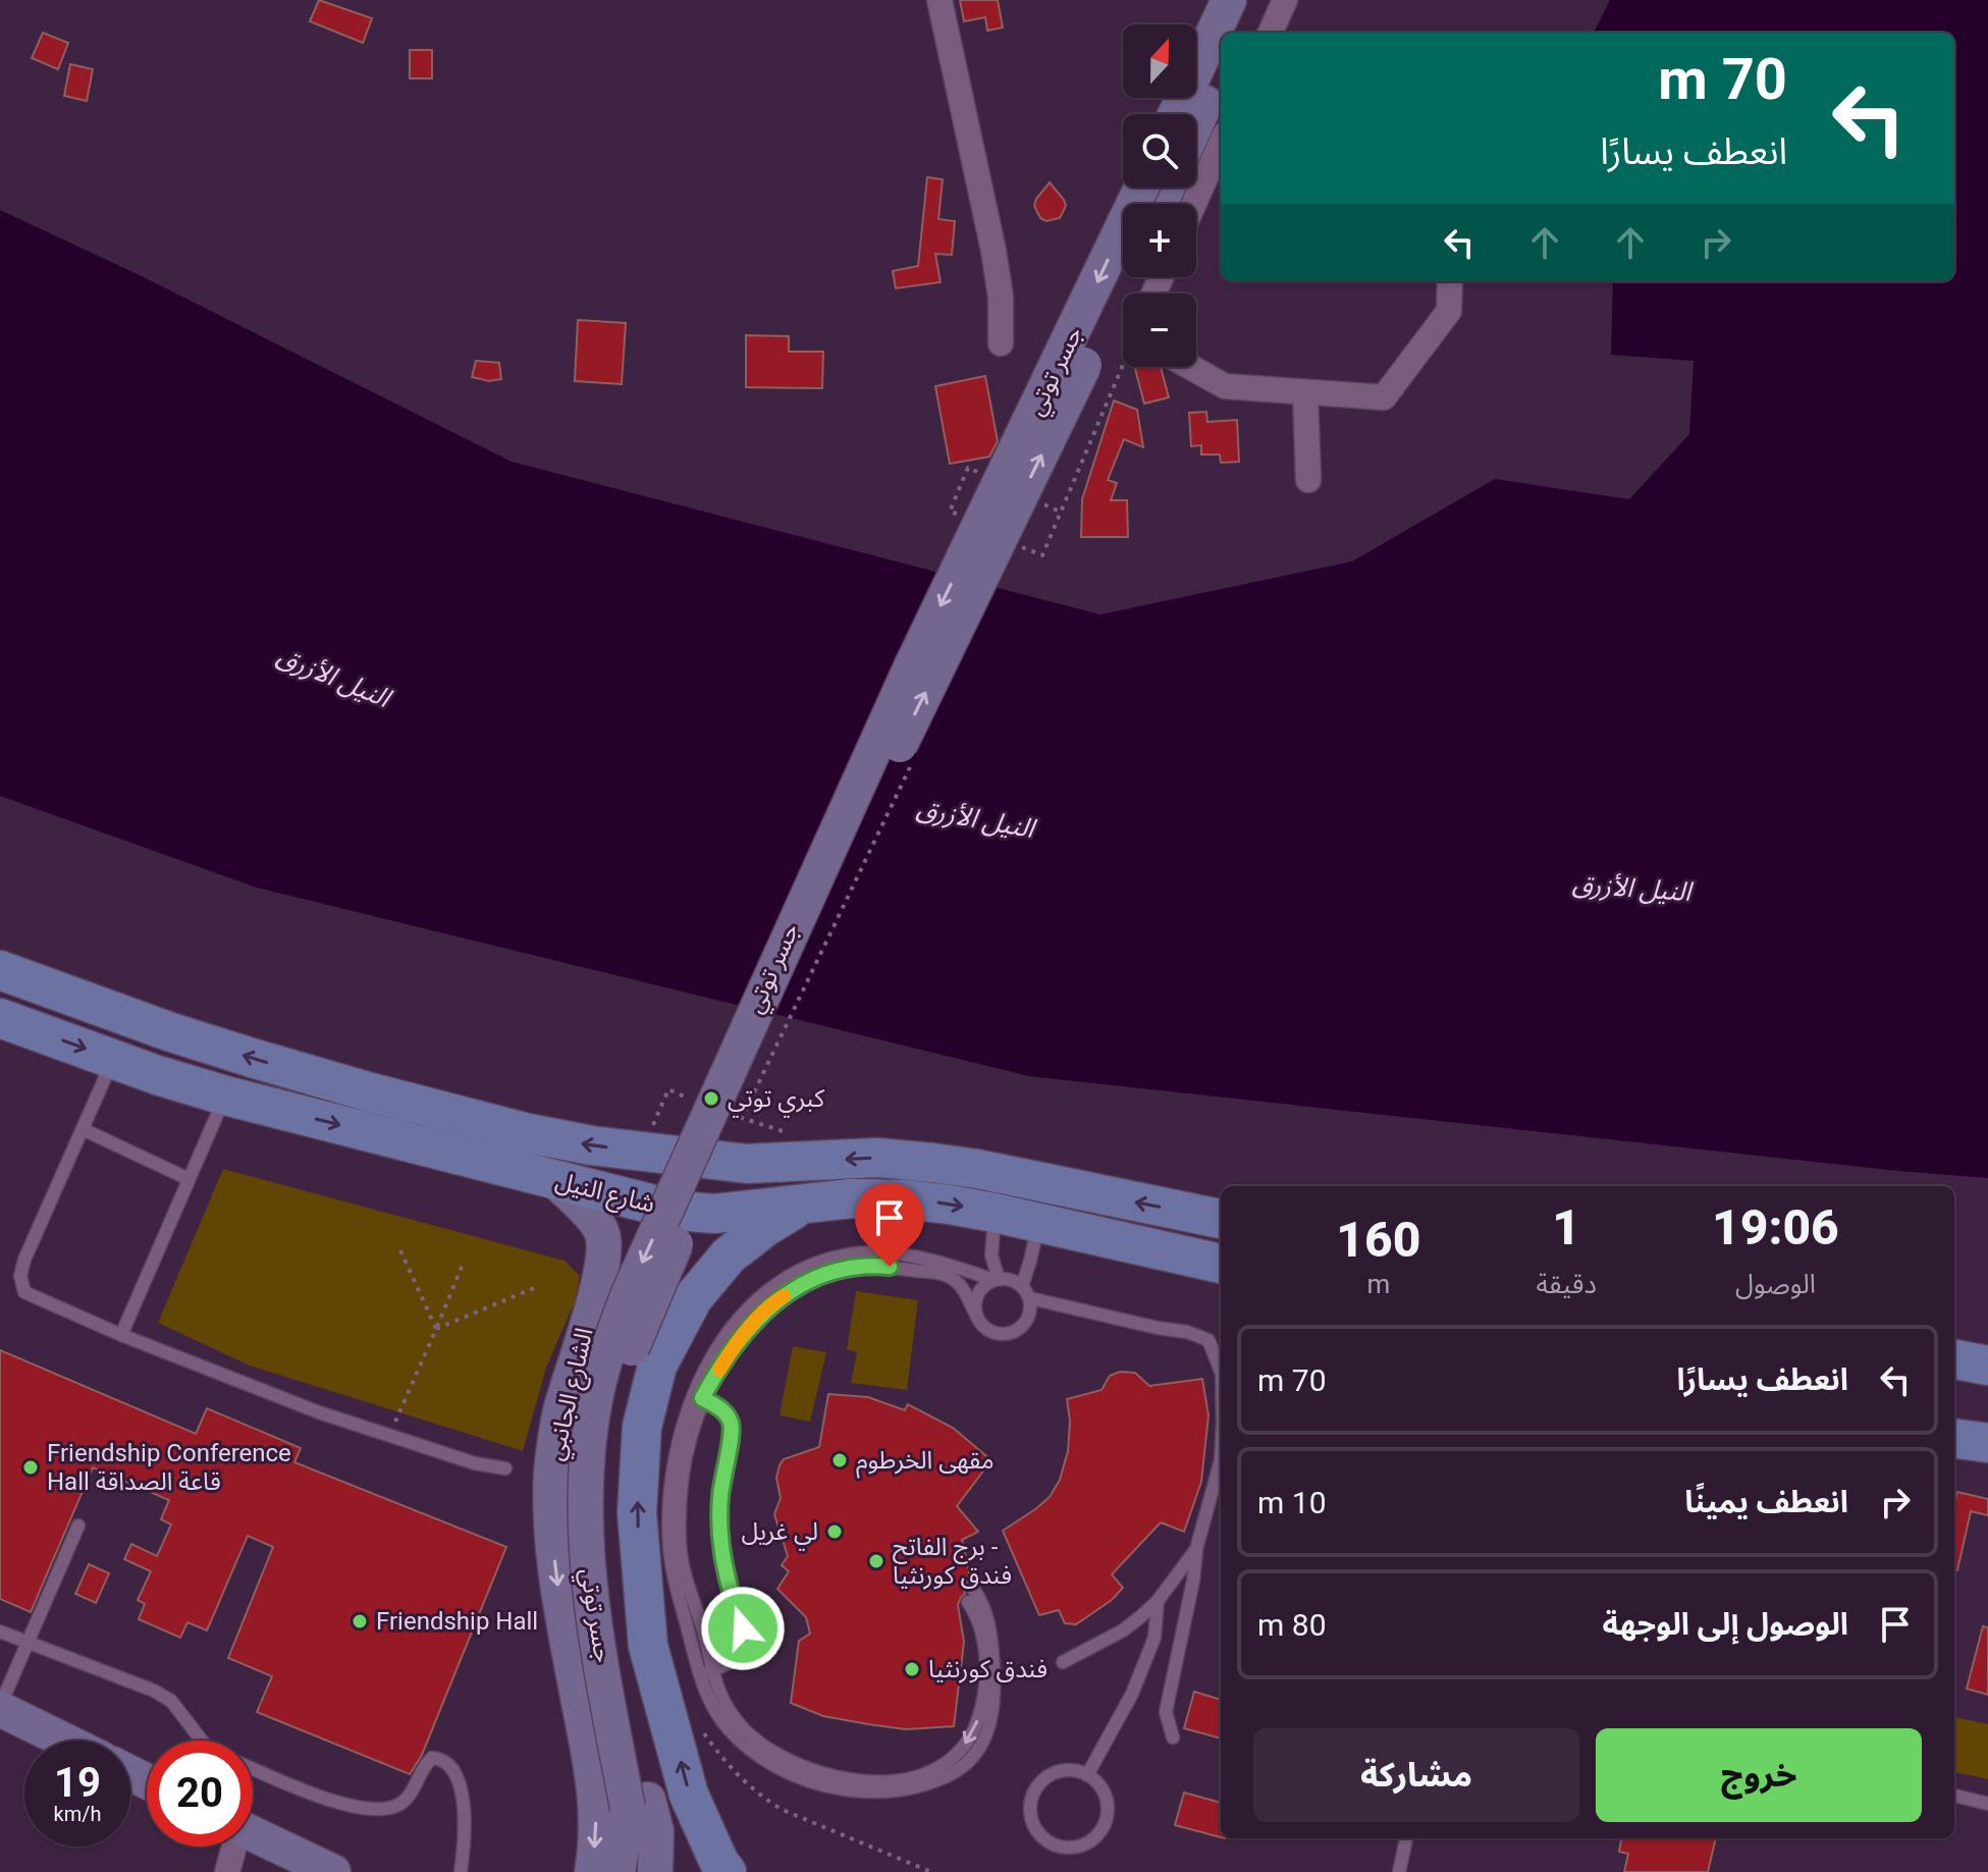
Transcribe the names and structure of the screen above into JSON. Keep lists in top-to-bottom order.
{
  "streets": {
    "main road": ["شارع النيل"],
    "street": ["جسر توتي", "الشارع الجانبي"]
  },
  "crossings": [
    ["شارع النيل", "الشارع الجانبي"]
  ],
  "one_way": ["الشارع الجانبي"],
  "water": ["النيل الأزرق"],
  "places": [
    "كبري توتي",
    "مقهى الخرطوم",
    "Friendship Conference Hall قاعة الصداقة",
    "لي غريل",
    "برج الفاتح - فندق كورنثيا",
    "Friendship Hall",
    "فندق كورنثيا"
  ],
  "north": "top",
  "page": {
    "map_buttons": ["+", "−"],
    "turn": ["70 m", "انعطف يسارًا"],
    "eta": [
      "19:06",
      "الوصول",
      "1",
      "دقيقة",
      "160",
      "m"
    ],
    "list": [
      {
        "name": "انعطف يسارًا",
        "value": "70 m"
      },
      {
        "name": "انعطف يمينًا",
        "value": "10 m"
      },
      {
        "name": "الوصول إلى الوجهة",
        "value": "80 m"
      }
    ],
    "buttons": ["خروج", "مشاركة"],
    "speed": "19 km/h",
    "limit": "20"
  }
}
